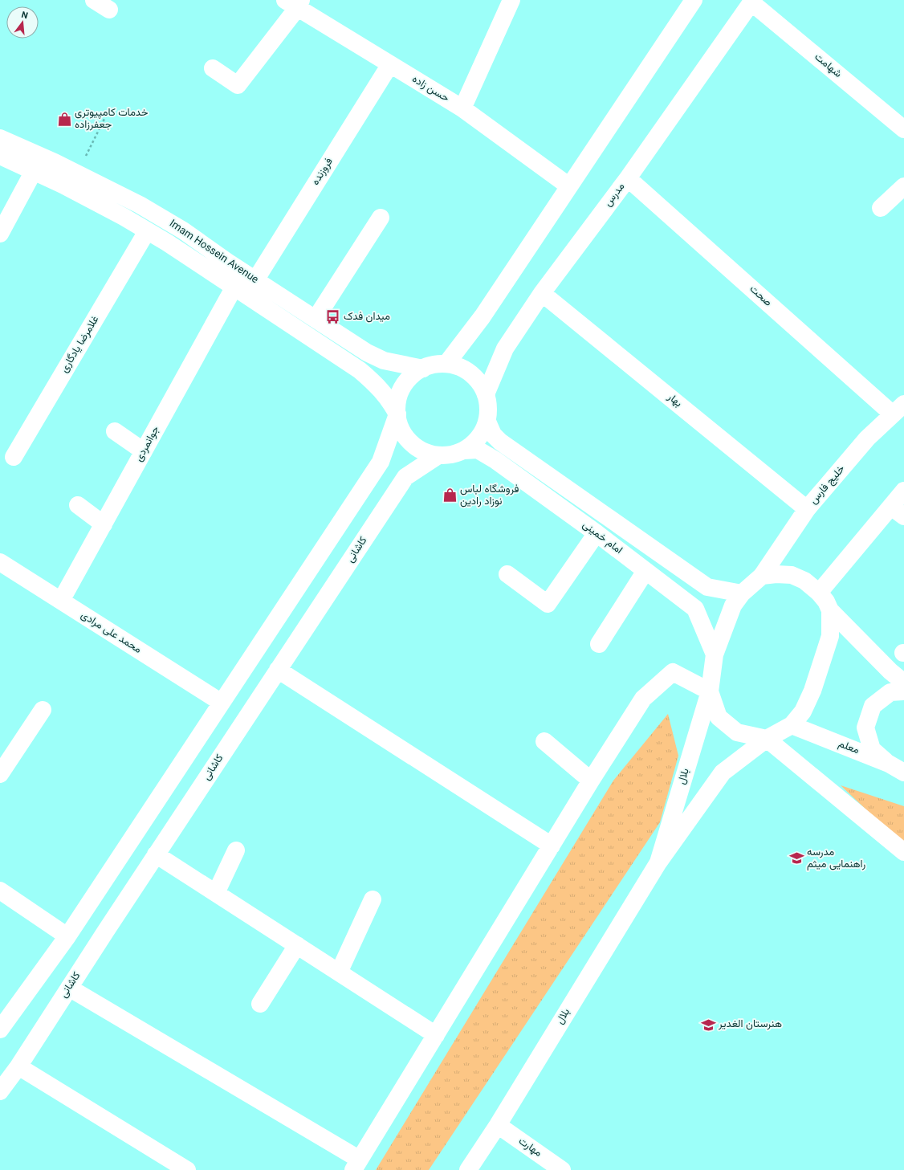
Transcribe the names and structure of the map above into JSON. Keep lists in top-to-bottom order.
{
  "streets": {
    "street": [
      "شهامت",
      "حسن زاده",
      "فروزنده",
      "مدرس",
      "Imam Hossein Avenue",
      "صحت",
      "غلامرضا یادگاری",
      "بهار",
      "جوانمردی",
      "خلیج فارس",
      "امام خمینی",
      "کاشانی",
      "محمد علی مرادی",
      "معلم",
      "بلال",
      "مهارت"
    ]
  },
  "crossings": [
    ["شهامت", "مدرس"],
    ["حسن زاده", "فروزنده"],
    ["فروزنده", "Imam Hossein Avenue"],
    ["مدرس", "Imam Hossein Avenue"],
    ["مدرس", "صحت"],
    ["مدرس", "بهار"],
    ["مدرس", "امام خمینی"],
    ["مدرس", "کاشانی"],
    ["Imam Hossein Avenue", "غلامرضا یادگاری"],
    ["Imam Hossein Avenue", "جوانمردی"],
    ["Imam Hossein Avenue", "امام خمینی"],
    ["Imam Hossein Avenue", "کاشانی"],
    ["صحت", "خلیج فارس"],
    ["بهار", "خلیج فارس"],
    ["جوانمردی", "محمد علی مرادی"],
    ["خلیج فارس", "بلال"],
    ["امام خمینی", "کاشانی"],
    ["امام خمینی", "بلال"],
    ["معلم", "بلال"],
    ["بلال", "مهارت"]
  ],
  "places": {
    "shop": ["خدمات کامپیوتری جعفرزاده", "فروشگاه لباس نوزاد رادین"],
    "bus stop": ["میدان فدک"],
    "school or university": ["مدرسه راهنمایی میثم", "هنرستان الغدیر"]
  },
  "north": "top"
}
